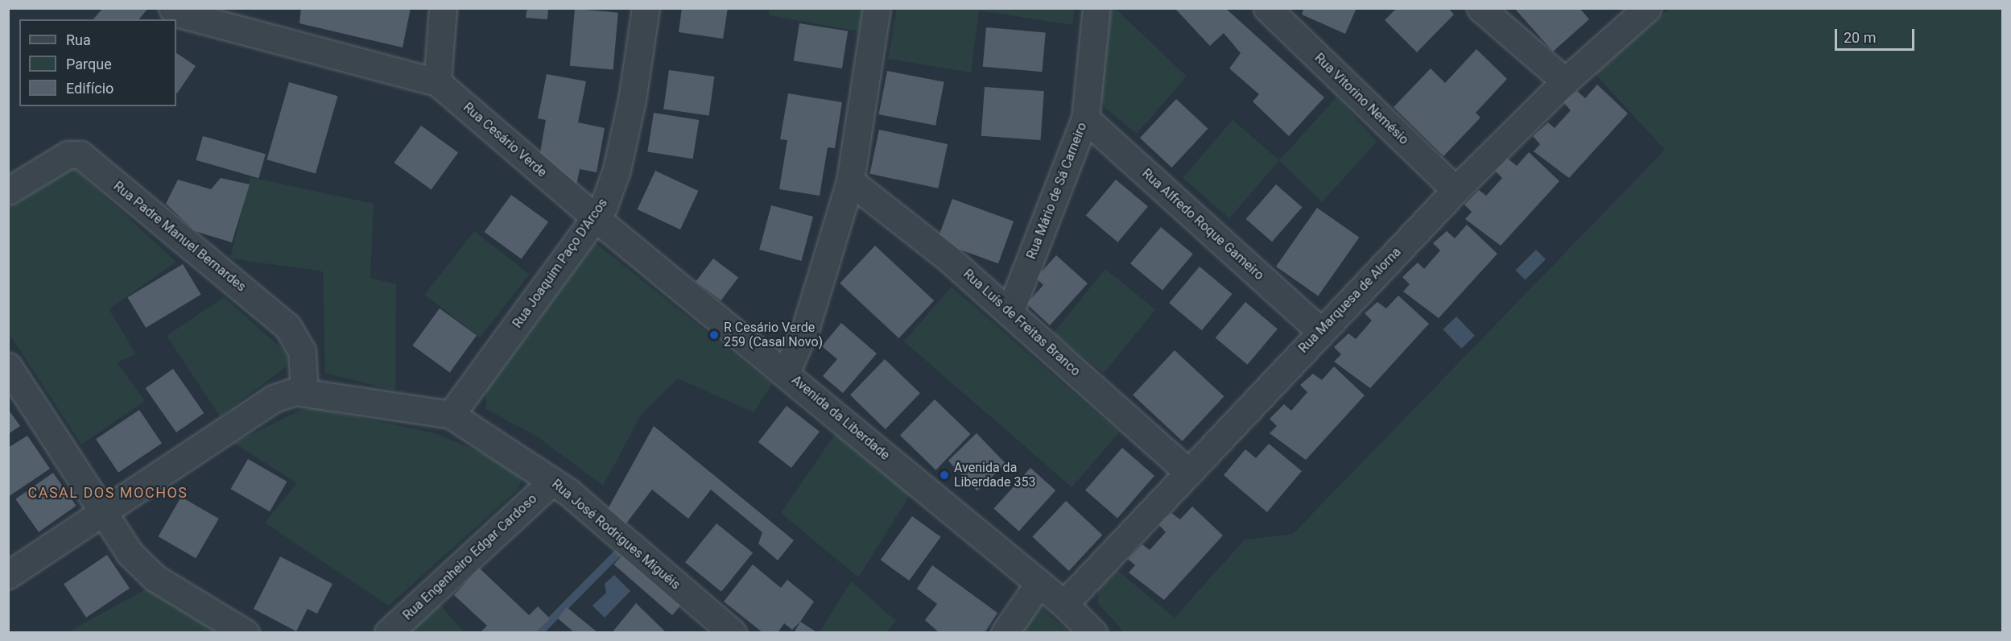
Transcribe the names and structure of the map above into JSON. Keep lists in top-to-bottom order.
{
  "streets": {
    "street": [
      "Rua Vitorino Nemésio",
      "Rua Cesário Verde",
      "Rua Mário de Sá Carneiro",
      "Rua Alfredo Roque Gameiro",
      "Rua Padre Manuel Bernardes",
      "Rua Joaquim Paço D'Arcos",
      "Rua Marquesa de Alorna",
      "Rua Luís de Freitas Branco",
      "Avenida da Liberdade",
      "Rua José Rodrigues Miguéis",
      "Rua Engenheiro Edgar Cardoso"
    ]
  },
  "crossings": [
    ["Rua Vitorino Nemésio", "Rua Marquesa de Alorna"],
    ["Rua Cesário Verde", "Rua Joaquim Paço D'Arcos"],
    ["Rua Cesário Verde", "Avenida da Liberdade"],
    ["Rua Mário de Sá Carneiro", "Rua Alfredo Roque Gameiro"],
    ["Rua Mário de Sá Carneiro", "Rua Luís de Freitas Branco"],
    ["Rua Alfredo Roque Gameiro", "Rua Marquesa de Alorna"],
    ["Rua Padre Manuel Bernardes", "Rua José Rodrigues Miguéis"],
    ["Rua Joaquim Paço D'Arcos", "Rua José Rodrigues Miguéis"],
    ["Rua Marquesa de Alorna", "Rua Luís de Freitas Branco"],
    ["Rua Marquesa de Alorna", "Avenida da Liberdade"],
    ["Rua Luís de Freitas Branco", "Avenida da Liberdade"],
    ["Rua José Rodrigues Miguéis", "Rua Engenheiro Edgar Cardoso"]
  ],
  "districts": ["CASAL DOS MOCHOS"],
  "places": ["R Cesário Verde 259 (Casal Novo)", "Avenida da Liberdade 353"],
  "legend": ["Rua", "Parque", "Edifício"],
  "scale_bar": "20 m"
}
